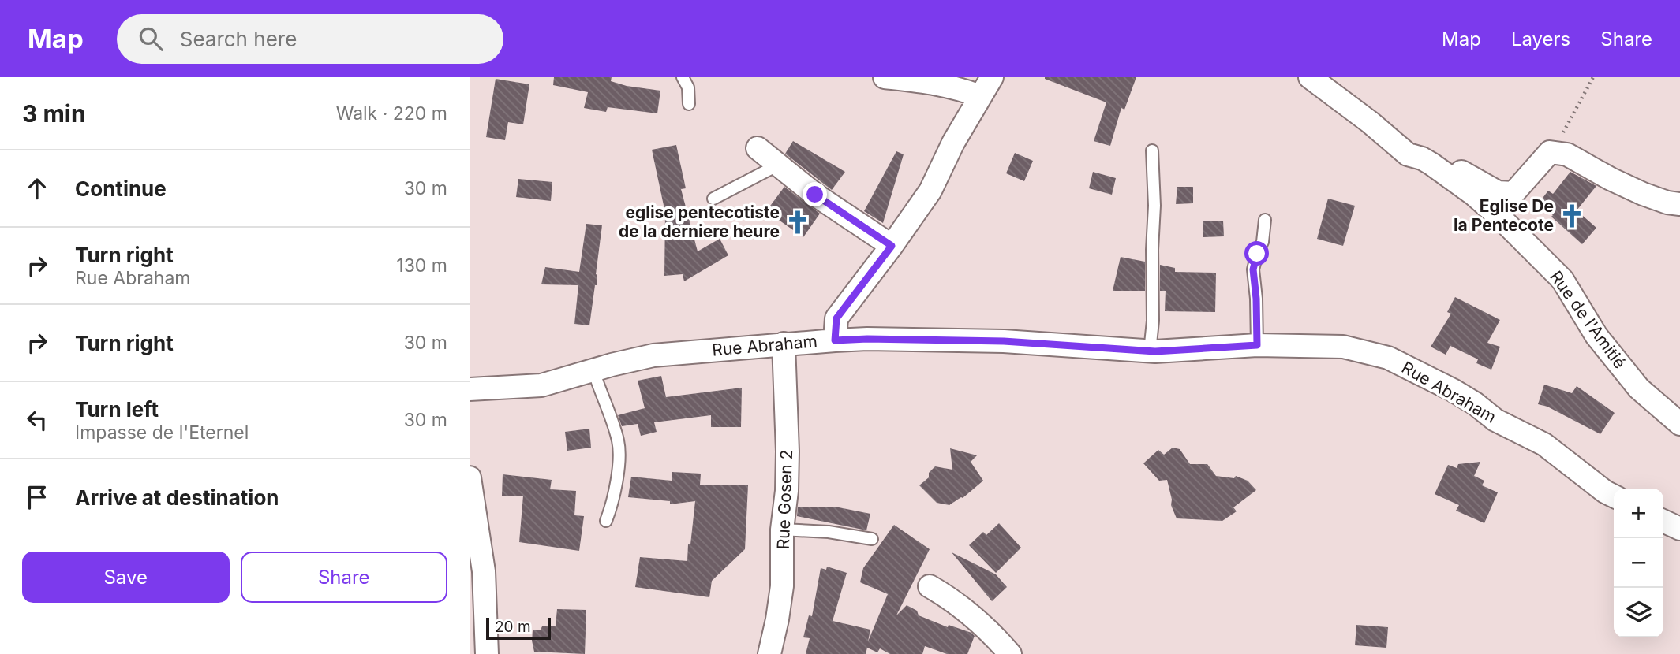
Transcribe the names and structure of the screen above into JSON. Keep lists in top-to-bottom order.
{
  "streets": {
    "street": ["Rue de l'Amitié", "Rue Abraham", "Rue Gosen 2"]
  },
  "crossings": [
    ["Rue Abraham", "Rue Gosen 2"]
  ],
  "places": {
    "church": ["Eglise De la Pentecote", "eglise pentecotiste de la derniere heure"]
  },
  "scale_bar": "20 m",
  "page": {
    "header": "Map",
    "search": "Search here",
    "nav": ["Map", "Layers", "Share"],
    "heading": ["3 min", "Walk · 220 m"],
    "list": [
      ["Continue", "30 m"],
      ["Turn right", "Rue Abraham", "130 m"],
      ["Turn right", "30 m"],
      ["Turn left", "Impasse de l'Eternel", "30 m"],
      "Arrive at destination"
    ],
    "map_buttons": ["+", "−"],
    "buttons": ["Save", "Share"],
    "scale": "20 m"
  }
}
